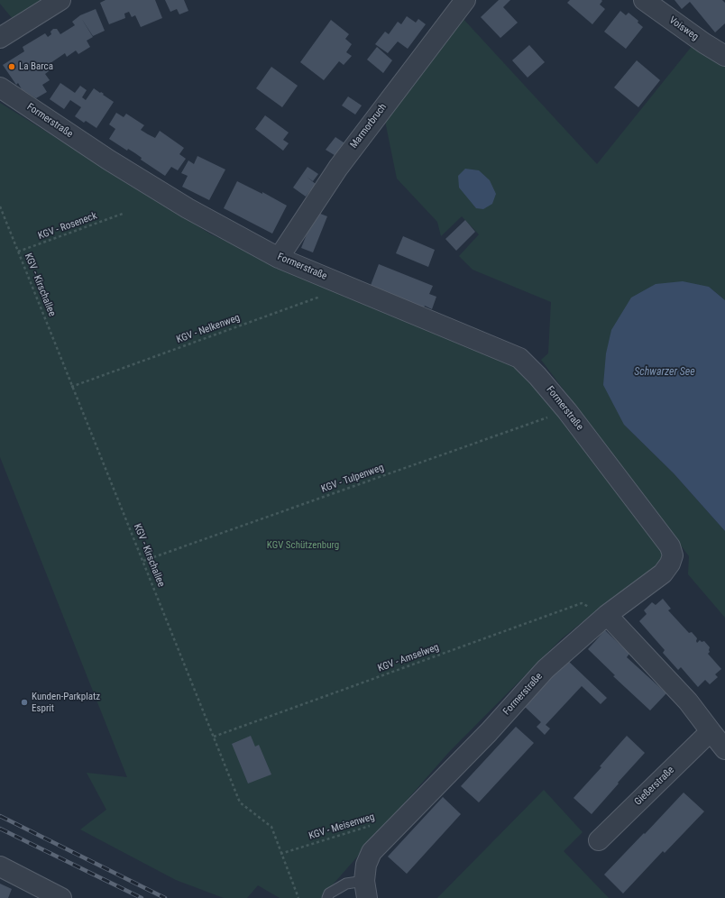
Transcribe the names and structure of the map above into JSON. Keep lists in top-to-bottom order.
{
  "streets": {
    "street": [
      "Voisweg",
      "Formerstraße",
      "Marmorbruch",
      "Gießerstraße"
    ],
    "path": [
      "KGV - Roseneck",
      "KGV - Kirschallee",
      "KGV - Nelkenweg",
      "KGV - Tulpenweg",
      "KGV - Amselweg",
      "KGV - Meisenweg"
    ]
  },
  "crossings": [
    ["Formerstraße", "Marmorbruch"],
    ["Formerstraße", "KGV - Nelkenweg"],
    ["Formerstraße", "KGV - Tulpenweg"],
    ["Formerstraße", "KGV - Amselweg"],
    ["KGV - Roseneck", "KGV - Kirschallee"],
    ["KGV - Kirschallee", "KGV - Nelkenweg"],
    ["KGV - Kirschallee", "KGV - Tulpenweg"],
    ["KGV - Kirschallee", "KGV - Amselweg"],
    ["KGV - Kirschallee", "KGV - Meisenweg"]
  ],
  "water": ["Schwarzer See"],
  "parks": ["KGV Schützenburg"],
  "places": ["La Barca", "Kunden-Parkplatz Esprit"]
}
